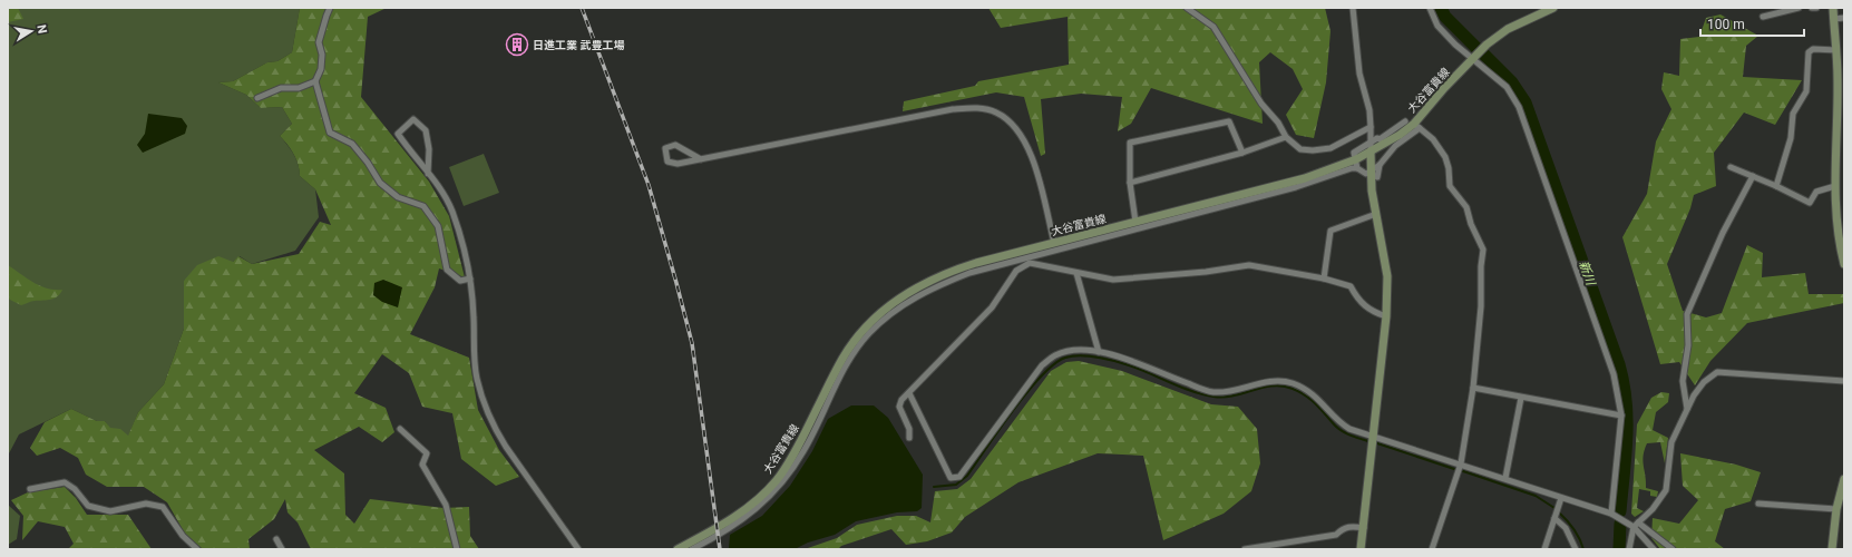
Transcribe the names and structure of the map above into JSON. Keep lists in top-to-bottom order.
{
  "streets": {
    "main road": ["大谷富貴線"]
  },
  "water": ["新川"],
  "places": {
    "building": ["日進工業 武豊工場"]
  },
  "scale_bar": "100 m",
  "north": "right"
}
